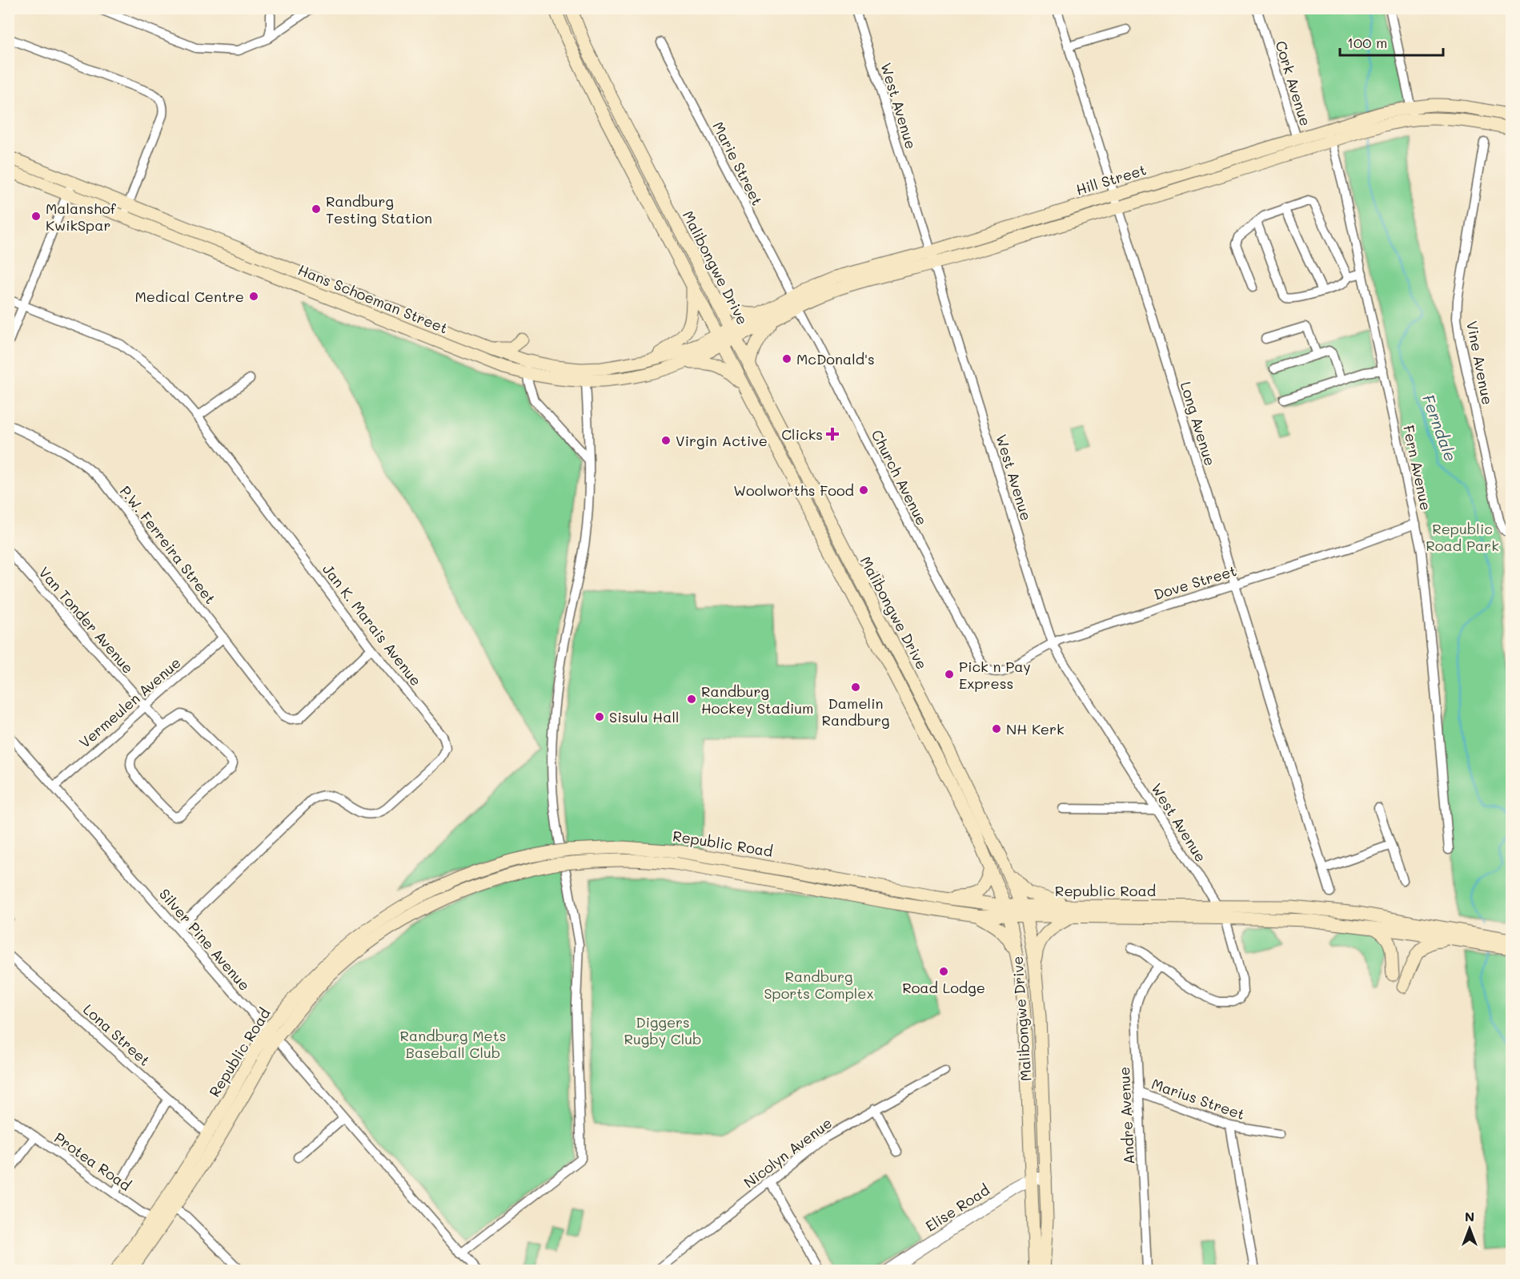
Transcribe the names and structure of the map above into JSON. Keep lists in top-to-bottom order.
{
  "streets": {
    "main road": [
      "Hill Street",
      "Malibongwe Drive",
      "Hans Schoeman Street",
      "Republic Road"
    ],
    "street": [
      "Cork Avenue",
      "West Avenue",
      "Marie Street",
      "Vine Avenue",
      "Long Avenue",
      "Fern Avenue",
      "Church Avenue",
      "P.W. Ferreira Street",
      "Dove Street",
      "Van Tonder Avenue",
      "Jan K. Marais Avenue",
      "Vermeulen Avenue",
      "Silver Pine Avenue",
      "Lona Street",
      "Marius Street",
      "Andre Avenue",
      "Nicolyn Avenue",
      "Protea Road",
      "Elise Road"
    ]
  },
  "crossings": [
    ["Cork Avenue", "Hill Street"],
    ["West Avenue", "Hill Street"],
    ["West Avenue", "Dove Street"],
    ["West Avenue", "Republic Road"],
    ["Marie Street", "Hill Street"],
    ["Marie Street", "Church Avenue"],
    ["Hill Street", "Malibongwe Drive"],
    ["Hill Street", "Hans Schoeman Street"],
    ["Hill Street", "Long Avenue"],
    ["Hill Street", "Fern Avenue"],
    ["Hill Street", "Church Avenue"],
    ["Malibongwe Drive", "Hans Schoeman Street"],
    ["Malibongwe Drive", "Republic Road"],
    ["Malibongwe Drive", "Elise Road"],
    ["Long Avenue", "Dove Street"],
    ["Fern Avenue", "Dove Street"],
    ["Church Avenue", "Dove Street"],
    ["P.W. Ferreira Street", "Jan K. Marais Avenue"],
    ["P.W. Ferreira Street", "Vermeulen Avenue"],
    ["Van Tonder Avenue", "Vermeulen Avenue"],
    ["Jan K. Marais Avenue", "Silver Pine Avenue"],
    ["Vermeulen Avenue", "Silver Pine Avenue"],
    ["Republic Road", "Silver Pine Avenue"],
    ["Republic Road", "Lona Street"],
    ["Republic Road", "Protea Road"],
    ["Marius Street", "Andre Avenue"]
  ],
  "water": ["Ferndale"],
  "parks": [
    "Republic Road Park",
    "Randburg Sports Complex",
    "Diggers Rugby Club",
    "Randburg Mets Baseball Club"
  ],
  "places": {
    "other": [
      "Randburg Testing Station",
      "Malanshof KwikSpar",
      "Medical Centre",
      "McDonald's",
      "Virgin Active",
      "Woolworths Food",
      "Pick n Pay Express",
      "Damelin Randburg",
      "Randburg Hockey Stadium",
      "Sisulu Hall",
      "NH Kerk",
      "Road Lodge"
    ],
    "health": ["Clicks"]
  },
  "scale_bar": "100 m",
  "north": "top"
}
